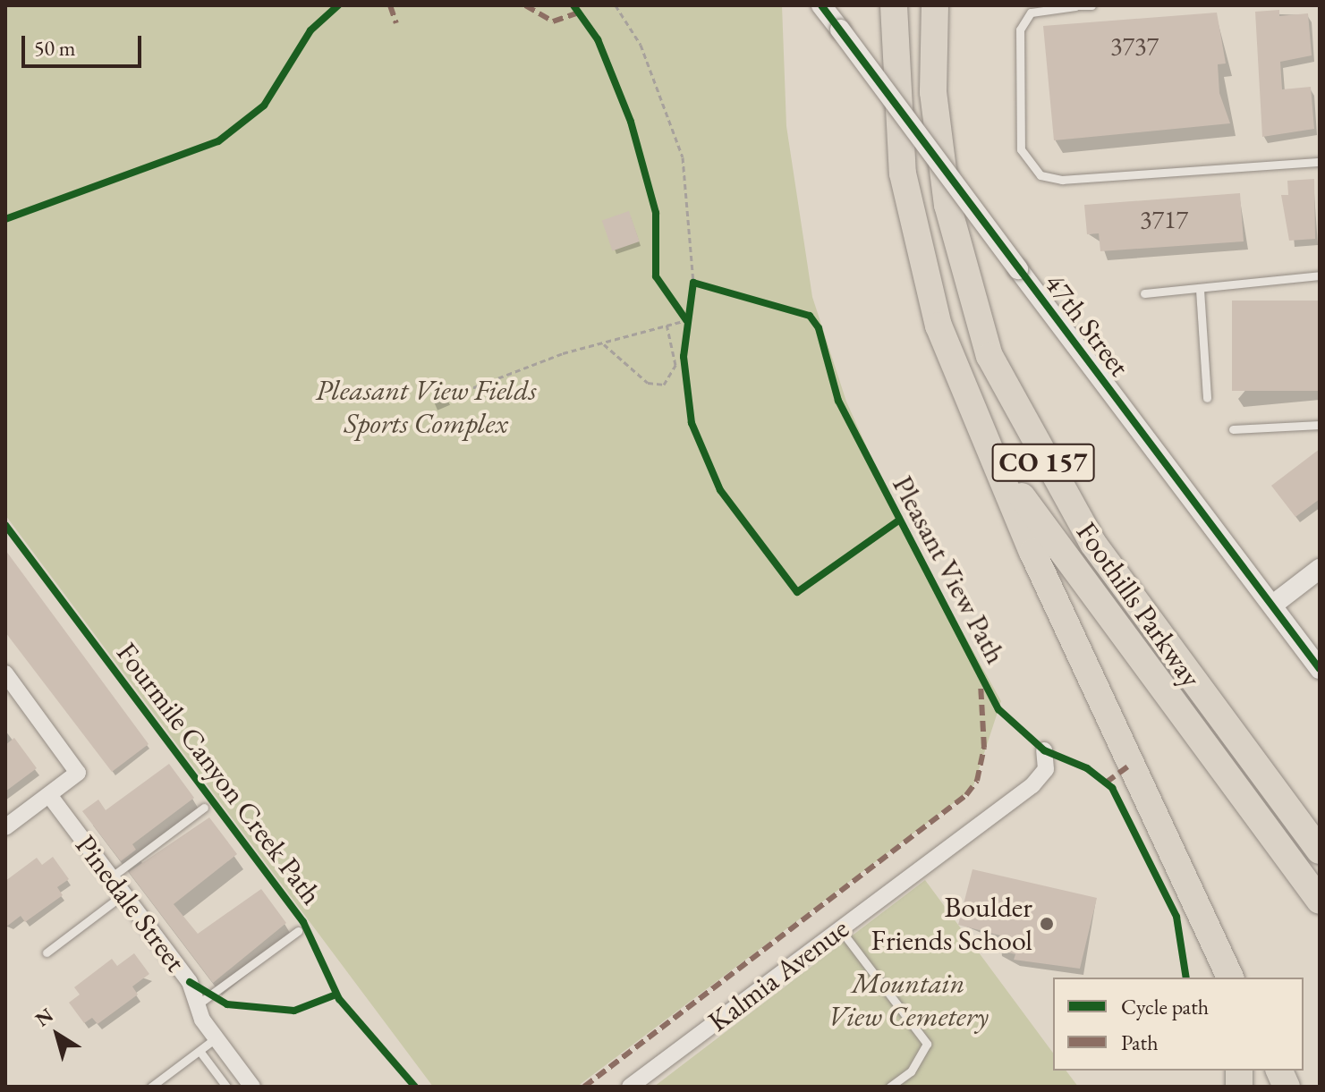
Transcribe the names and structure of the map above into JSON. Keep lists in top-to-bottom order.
{
  "streets": {
    "highway": ["CO 157", "Foothills Parkway"],
    "street": ["47th Street", "Pinedale Street", "Kalmia Avenue"],
    "cycle path": ["Pleasant View Path", "Fourmile Canyon Creek Path"]
  },
  "parks": ["Pleasant View Fields Sports Complex", "Mountain View Cemetery"],
  "places": ["Boulder Friends School"],
  "house_numbers": ["3737", "3717"],
  "legend": ["Cycle path", "Path"],
  "scale_bar": "50 m",
  "north": "top left"
}
